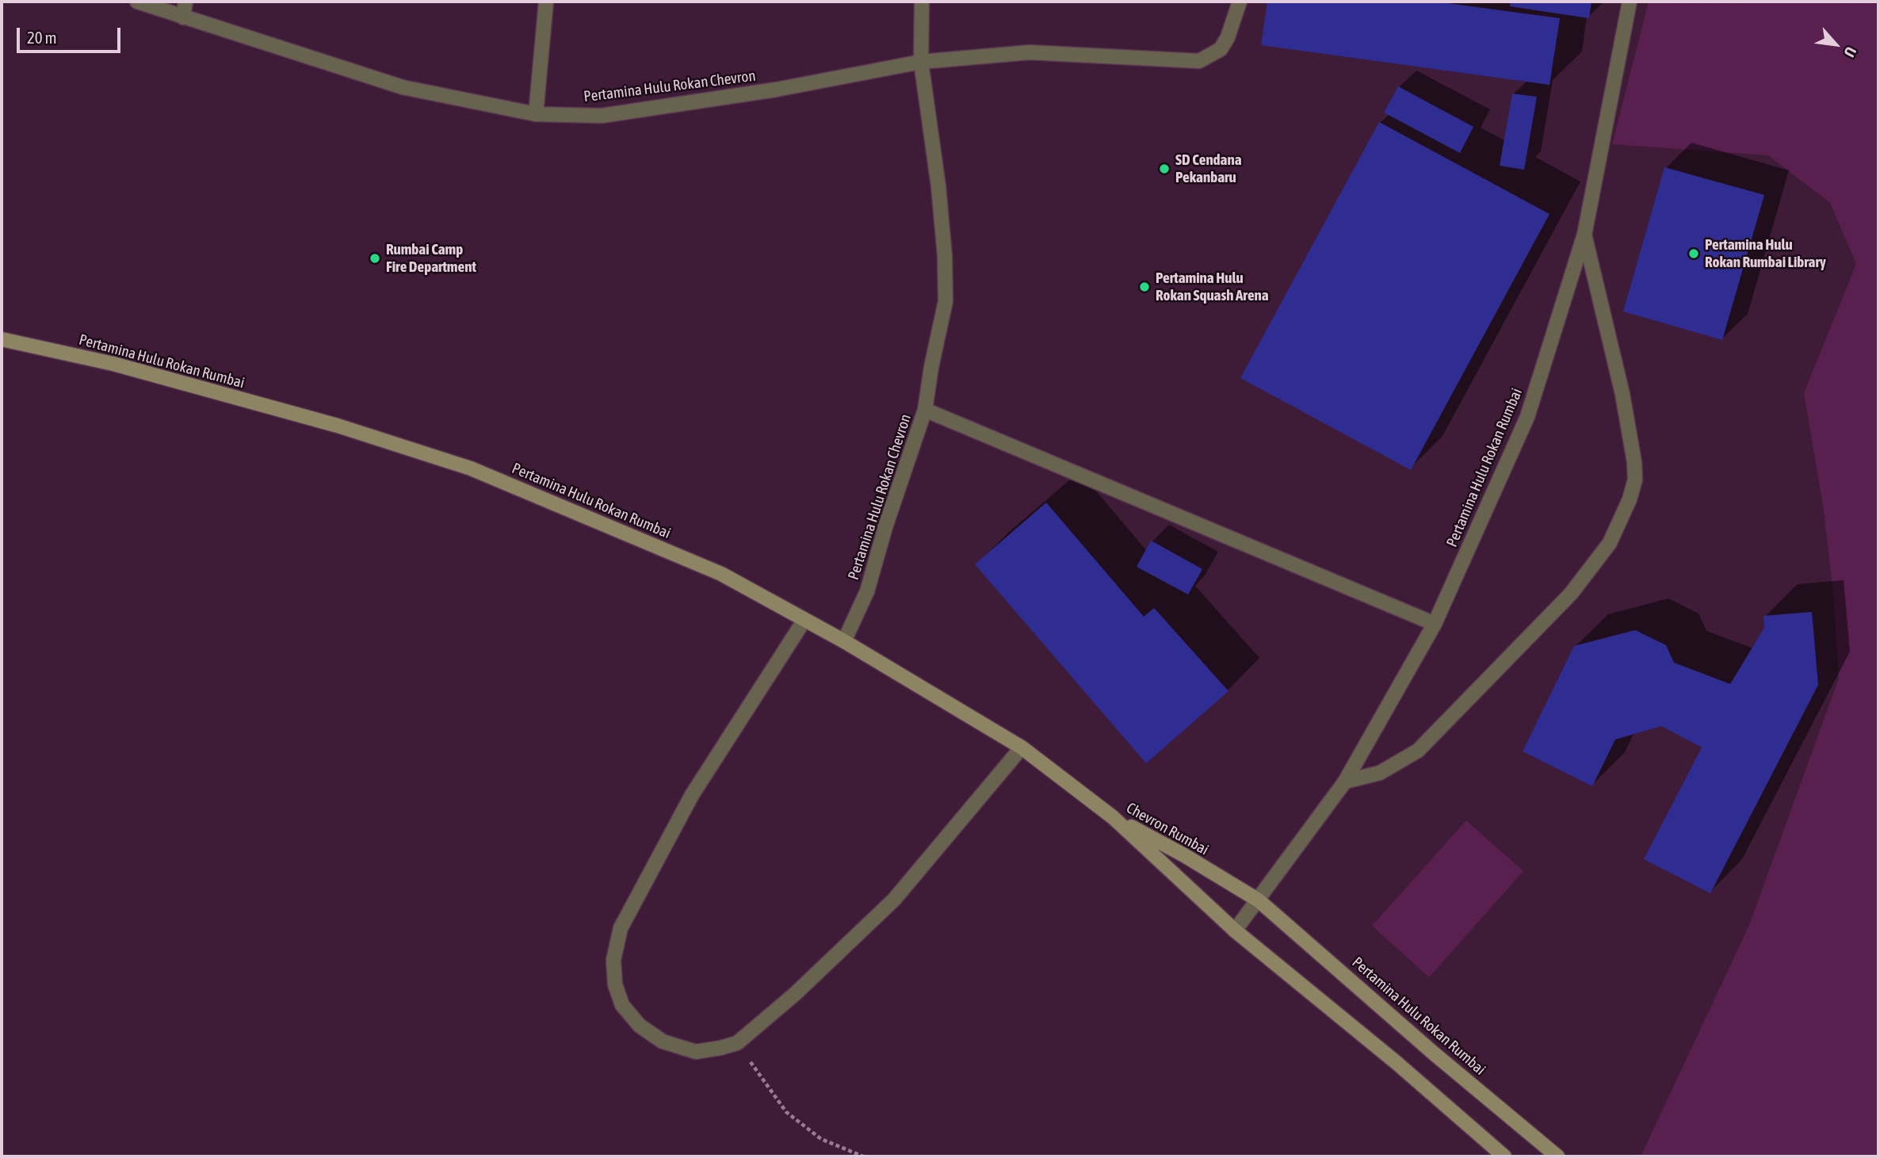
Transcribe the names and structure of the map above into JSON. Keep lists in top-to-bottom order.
{
  "streets": {
    "street": ["Pertamina Hulu Rokan Chevron", "Pertamina Hulu Rokan Rumbai", "Chevron Rumbai"]
  },
  "crossings": [
    ["Pertamina Hulu Rokan Chevron", "Pertamina Hulu Rokan Rumbai"],
    ["Pertamina Hulu Rokan Rumbai", "Chevron Rumbai"]
  ],
  "places": [
    "SD Cendana Pekanbaru",
    "Pertamina Hulu Rokan Rumbai Library",
    "Rumbai Camp Fire Department",
    "Pertamina Hulu Rokan Squash Arena"
  ],
  "scale_bar": "20 m",
  "north": "bottom right"
}
